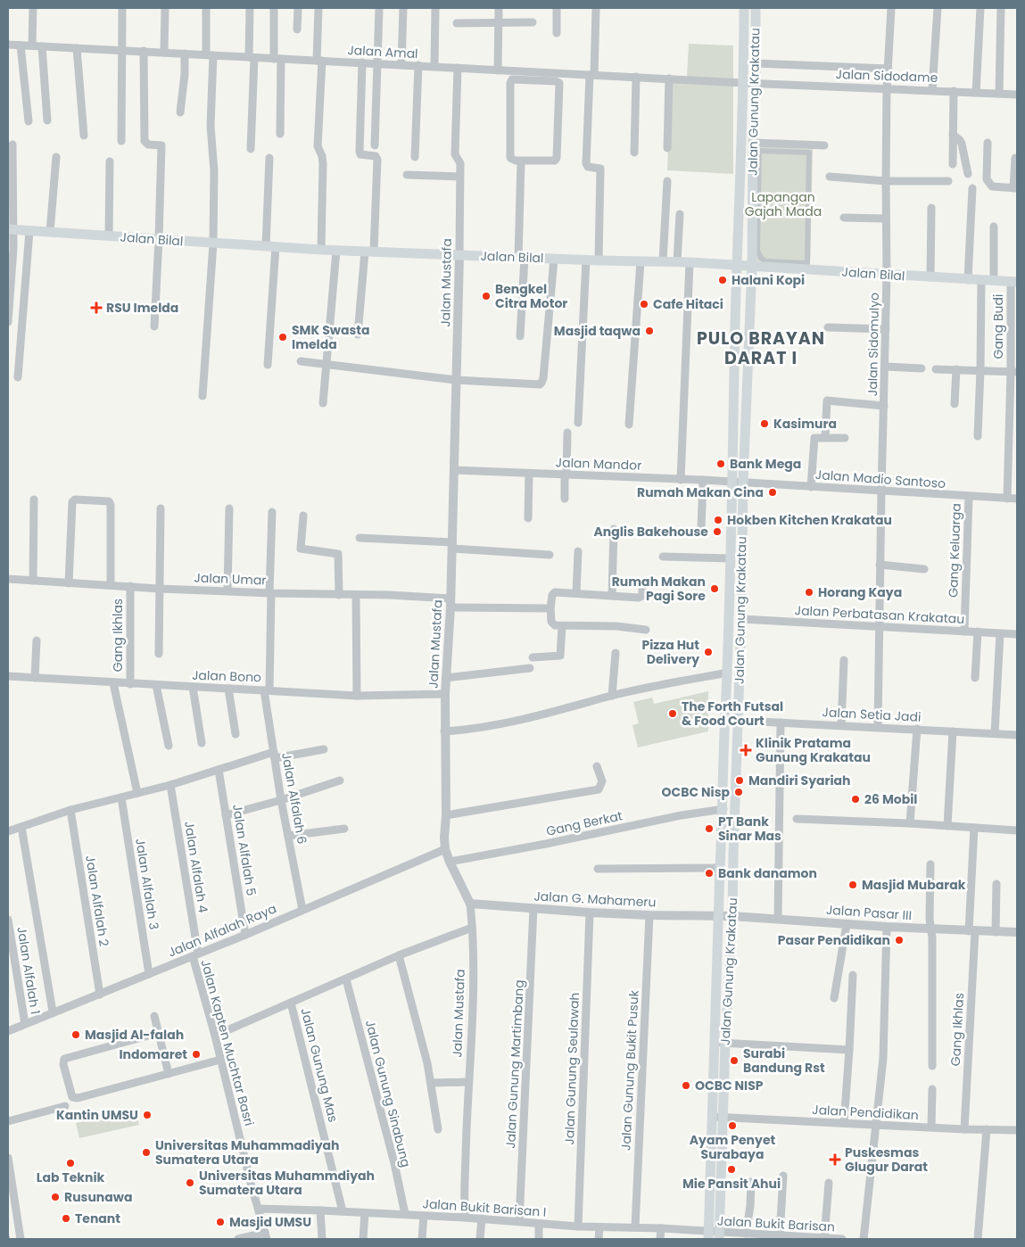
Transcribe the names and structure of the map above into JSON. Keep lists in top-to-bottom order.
{
  "streets": {
    "main road": ["Jalan Gunung Krakatau", "Jalan Bilal"],
    "street": [
      "Jalan Amal",
      "Jalan Sidodame",
      "Jalan Mustafa",
      "Gang Budi",
      "Jalan Sidomulyo",
      "Jalan Mandor",
      "Jalan Madio Santoso",
      "Gang Keluarga",
      "Jalan Umar",
      "Jalan Perbatasan Krakatau",
      "Gang Ikhlas",
      "Jalan Bono",
      "Jalan Setia Jadi",
      "Jalan Alfalah 6",
      "Gang Berkat",
      "Jalan Alfalah 5",
      "Jalan Alfalah 4",
      "Jalan Alfalah 3",
      "Jalan G. Mahameru",
      "Jalan Alfalah 2",
      "Jalan Pasar III",
      "Jalan Alfalah Raya",
      "Jalan Alfalah 1",
      "Jalan Kapten Muchtar Basri",
      "Jalan Gunung Martimbang",
      "Jalan Gunung Mas",
      "Jalan Gunung Seulawah",
      "Jalan Gunung Bukit Pusuk",
      "Jalan Gunung Sinabung",
      "Jalan Pendidikan",
      "Jalan Bukit Barisan I",
      "Jalan Bukit Barisan"
    ]
  },
  "crossings": [
    ["Jalan Amal", "Jalan Sidodame"],
    ["Jalan Amal", "Jalan Gunung Krakatau"],
    ["Jalan Amal", "Jalan Mustafa"],
    ["Jalan Sidodame", "Jalan Gunung Krakatau"],
    ["Jalan Sidodame", "Jalan Sidomulyo"],
    ["Jalan Gunung Krakatau", "Jalan Bilal"],
    ["Jalan Gunung Krakatau", "Jalan Mandor"],
    ["Jalan Gunung Krakatau", "Jalan Madio Santoso"],
    ["Jalan Gunung Krakatau", "Jalan Perbatasan Krakatau"],
    ["Jalan Gunung Krakatau", "Jalan Setia Jadi"],
    ["Jalan Gunung Krakatau", "Gang Berkat"],
    ["Jalan Gunung Krakatau", "Jalan G. Mahameru"],
    ["Jalan Gunung Krakatau", "Jalan Pasar III"],
    ["Jalan Gunung Krakatau", "Jalan Pendidikan"],
    ["Jalan Gunung Krakatau", "Jalan Bukit Barisan I"],
    ["Jalan Gunung Krakatau", "Jalan Bukit Barisan"],
    ["Jalan Bilal", "Jalan Mustafa"],
    ["Jalan Bilal", "Gang Budi"],
    ["Jalan Bilal", "Jalan Sidomulyo"],
    ["Jalan Mustafa", "Jalan Mandor"],
    ["Jalan Mustafa", "Jalan Umar"],
    ["Jalan Mustafa", "Jalan Bono"],
    ["Jalan Mustafa", "Gang Berkat"],
    ["Jalan Mustafa", "Jalan G. Mahameru"],
    ["Jalan Mustafa", "Jalan Alfalah Raya"],
    ["Jalan Mustafa", "Jalan Bukit Barisan I"],
    ["Gang Budi", "Jalan Madio Santoso"],
    ["Jalan Sidomulyo", "Jalan Madio Santoso"],
    ["Jalan Sidomulyo", "Jalan Perbatasan Krakatau"],
    ["Jalan Sidomulyo", "Jalan Setia Jadi"],
    ["Jalan Mandor", "Jalan Madio Santoso"],
    ["Jalan Madio Santoso", "Gang Keluarga"],
    ["Gang Keluarga", "Jalan Perbatasan Krakatau"],
    ["Jalan Umar", "Gang Ikhlas"],
    ["Jalan Umar", "Jalan Alfalah 6"],
    ["Gang Ikhlas", "Jalan Bono"],
    ["Gang Ikhlas", "Jalan Pasar III"],
    ["Gang Ikhlas", "Jalan Pendidikan"],
    ["Jalan Bono", "Jalan Alfalah 6"],
    ["Jalan Alfalah 6", "Jalan Alfalah Raya"],
    ["Jalan Alfalah 5", "Jalan Alfalah Raya"],
    ["Jalan Alfalah 4", "Jalan Alfalah Raya"],
    ["Jalan Alfalah 4", "Jalan Kapten Muchtar Basri"],
    ["Jalan Alfalah 3", "Jalan Alfalah Raya"],
    ["Jalan G. Mahameru", "Jalan Pasar III"],
    ["Jalan G. Mahameru", "Jalan Gunung Martimbang"],
    ["Jalan G. Mahameru", "Jalan Gunung Seulawah"],
    ["Jalan G. Mahameru", "Jalan Gunung Bukit Pusuk"],
    ["Jalan Alfalah 2", "Jalan Alfalah Raya"],
    ["Jalan Alfalah Raya", "Jalan Alfalah 1"],
    ["Jalan Alfalah Raya", "Jalan Kapten Muchtar Basri"],
    ["Jalan Kapten Muchtar Basri", "Jalan Bukit Barisan I"],
    ["Jalan Gunung Martimbang", "Jalan Bukit Barisan I"],
    ["Jalan Gunung Mas", "Jalan Bukit Barisan I"],
    ["Jalan Gunung Seulawah", "Jalan Bukit Barisan I"],
    ["Jalan Gunung Bukit Pusuk", "Jalan Bukit Barisan I"],
    ["Jalan Gunung Sinabung", "Jalan Bukit Barisan I"],
    ["Jalan Bukit Barisan I", "Jalan Bukit Barisan"]
  ],
  "districts": ["PULO BRAYAN DARAT I"],
  "parks": ["Lapangan Gajah Mada"],
  "places": {
    "other": [
      "Halani Kopi",
      "Bengkel Citra Motor",
      "Cafe Hitaci",
      "Masjid taqwa",
      "SMK Swasta Imelda",
      "Kasimura",
      "Bank Mega",
      "Rumah Makan Cina",
      "Hokben Kitchen Krakatau",
      "Anglis Bakehouse",
      "Rumah Makan Pagi Sore",
      "Horang Kaya",
      "Pizza Hut Delivery",
      "The Forth Futsal & Food Court",
      "Mandiri Syariah",
      "OCBC Nisp",
      "26 Mobil",
      "PT Bank Sinar Mas",
      "Bank danamon",
      "Masjid Mubarak",
      "Pasar Pendidikan",
      "Masjid Al-falah",
      "Indomaret",
      "Surabi Bandung Rst",
      "OCBC NISP",
      "Kantin UMSU",
      "Ayam Penyet Surabaya",
      "Universitas Muhammadiyah Sumatera Utara",
      "Lab Teknik",
      "Mie Pansit Ahui",
      "Universitas Muhammdiyah Sumatera Utara",
      "Rusunawa",
      "Tenant",
      "Masjid UMSU"
    ],
    "health": ["RSU Imelda", "Klinik Pratama Gunung Krakatau", "Puskesmas Glugur Darat"]
  }
}
